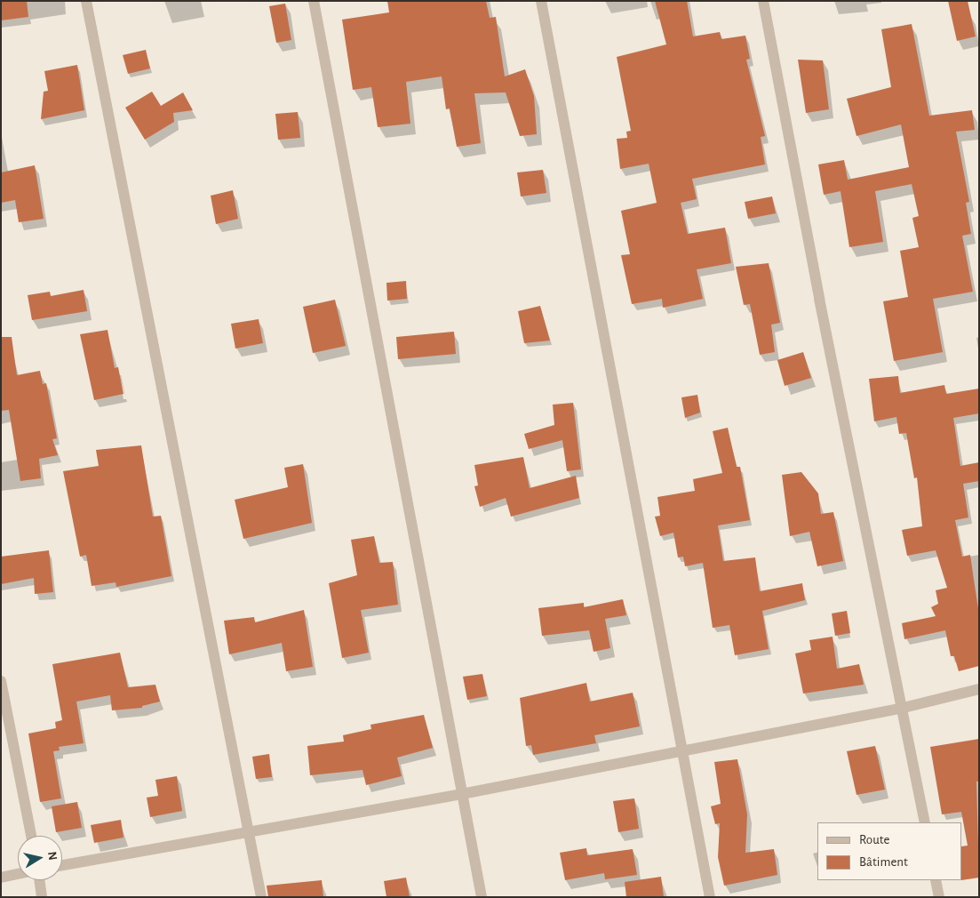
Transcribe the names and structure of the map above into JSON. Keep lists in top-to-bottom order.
{
  "legend": ["Route", "Bâtiment"],
  "north": "right"
}
